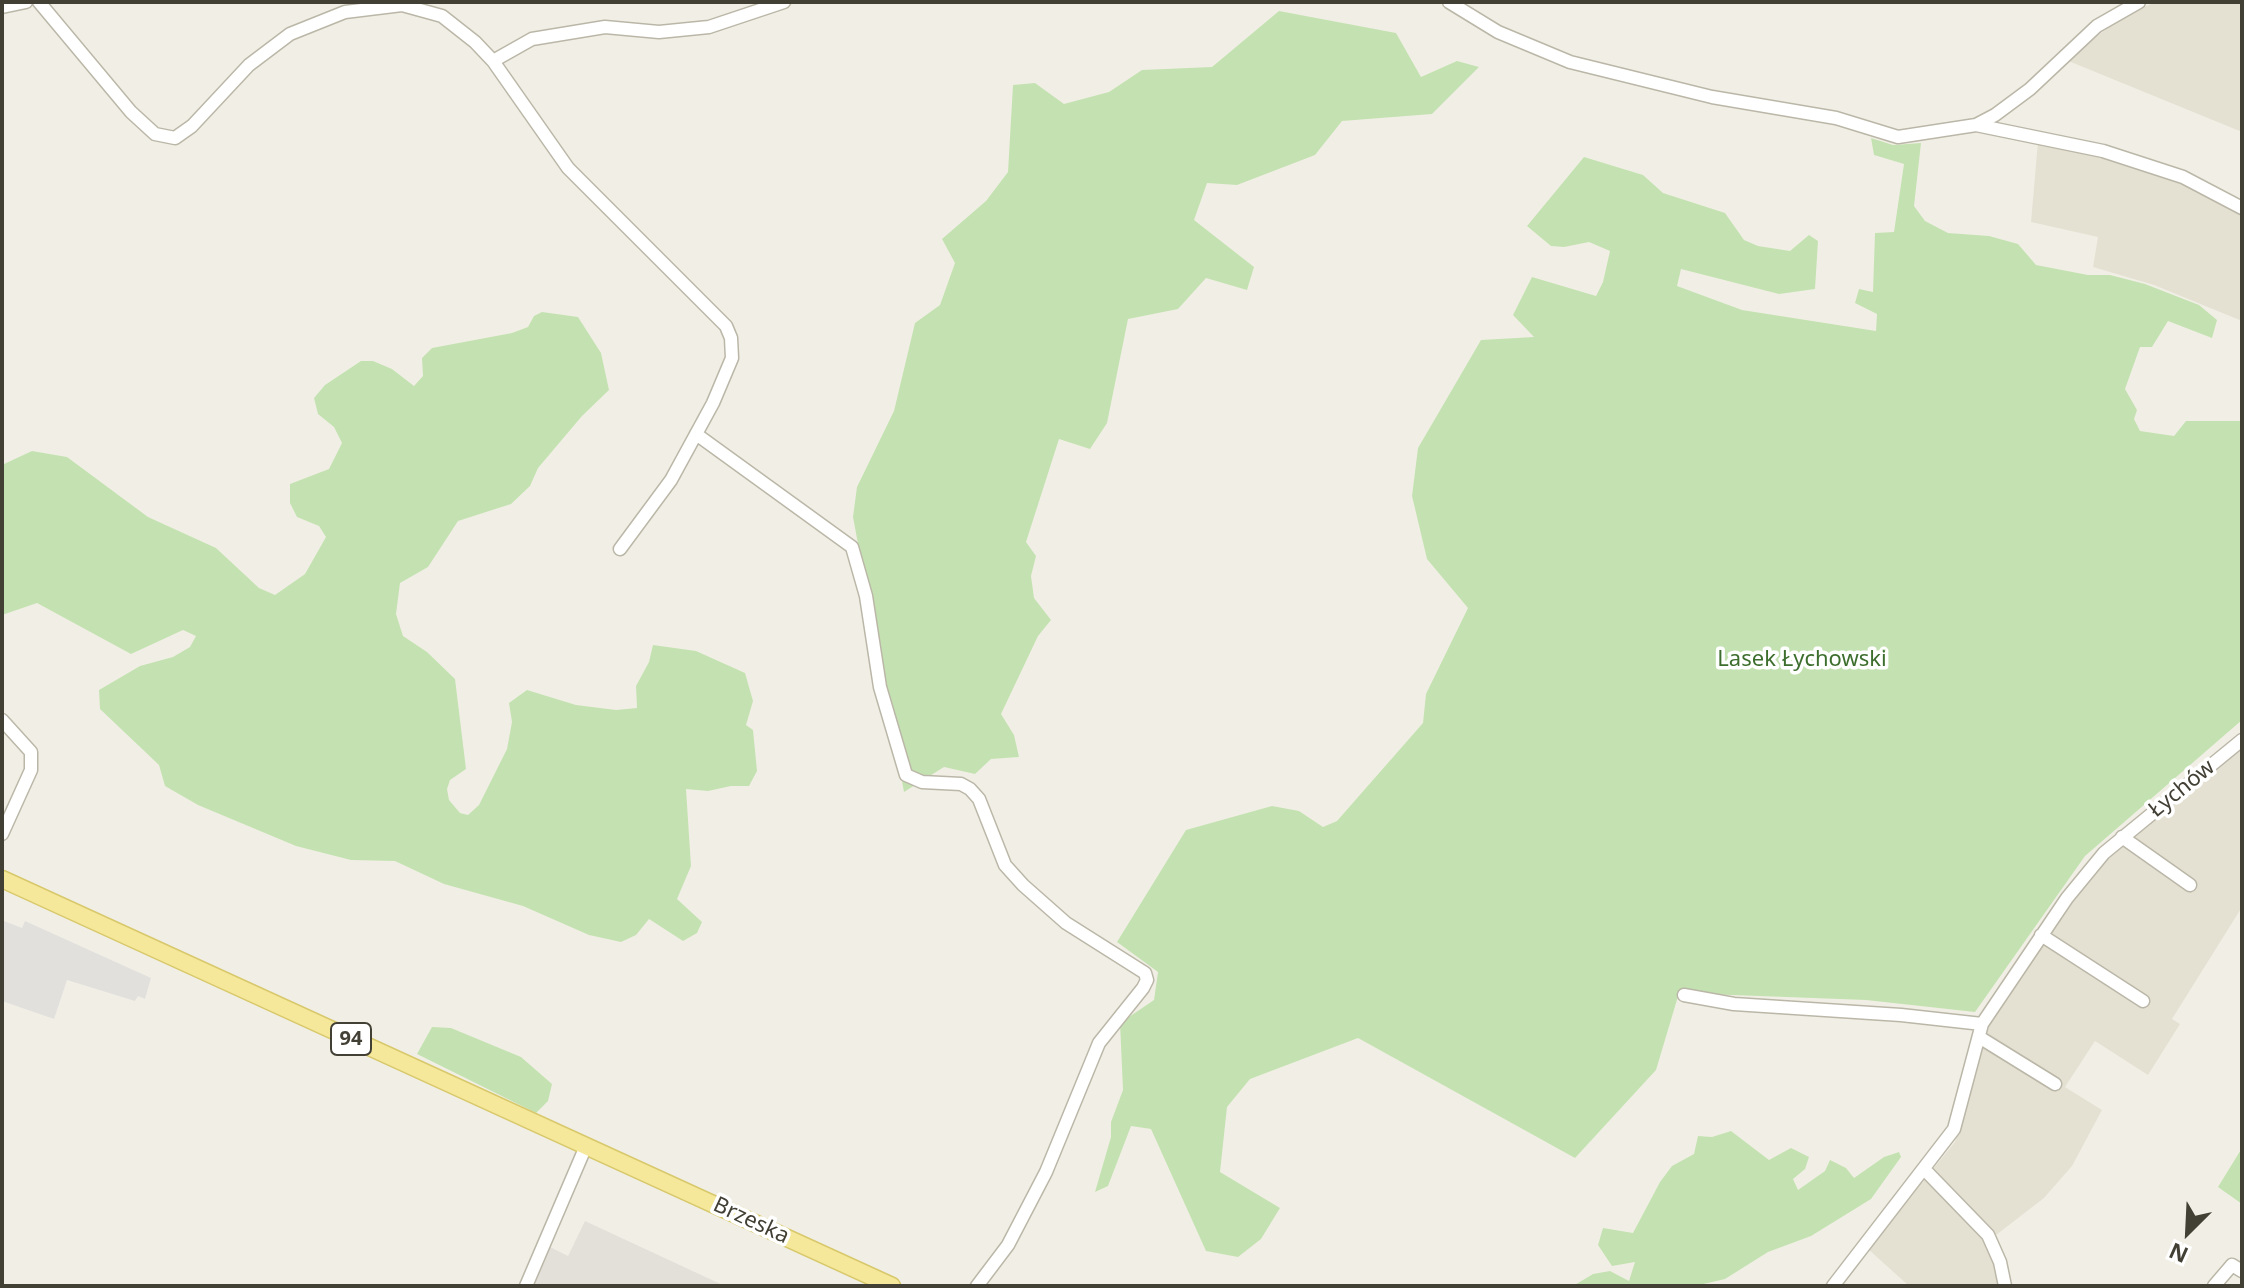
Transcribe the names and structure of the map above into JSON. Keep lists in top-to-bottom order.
{
  "streets": {
    "main road": ["94", "Brzeska"],
    "street": ["Łychów"]
  },
  "crossings": [
    ["94", "Brzeska"]
  ],
  "parks": ["Lasek Łychowski"],
  "north": "bottom left"
}
